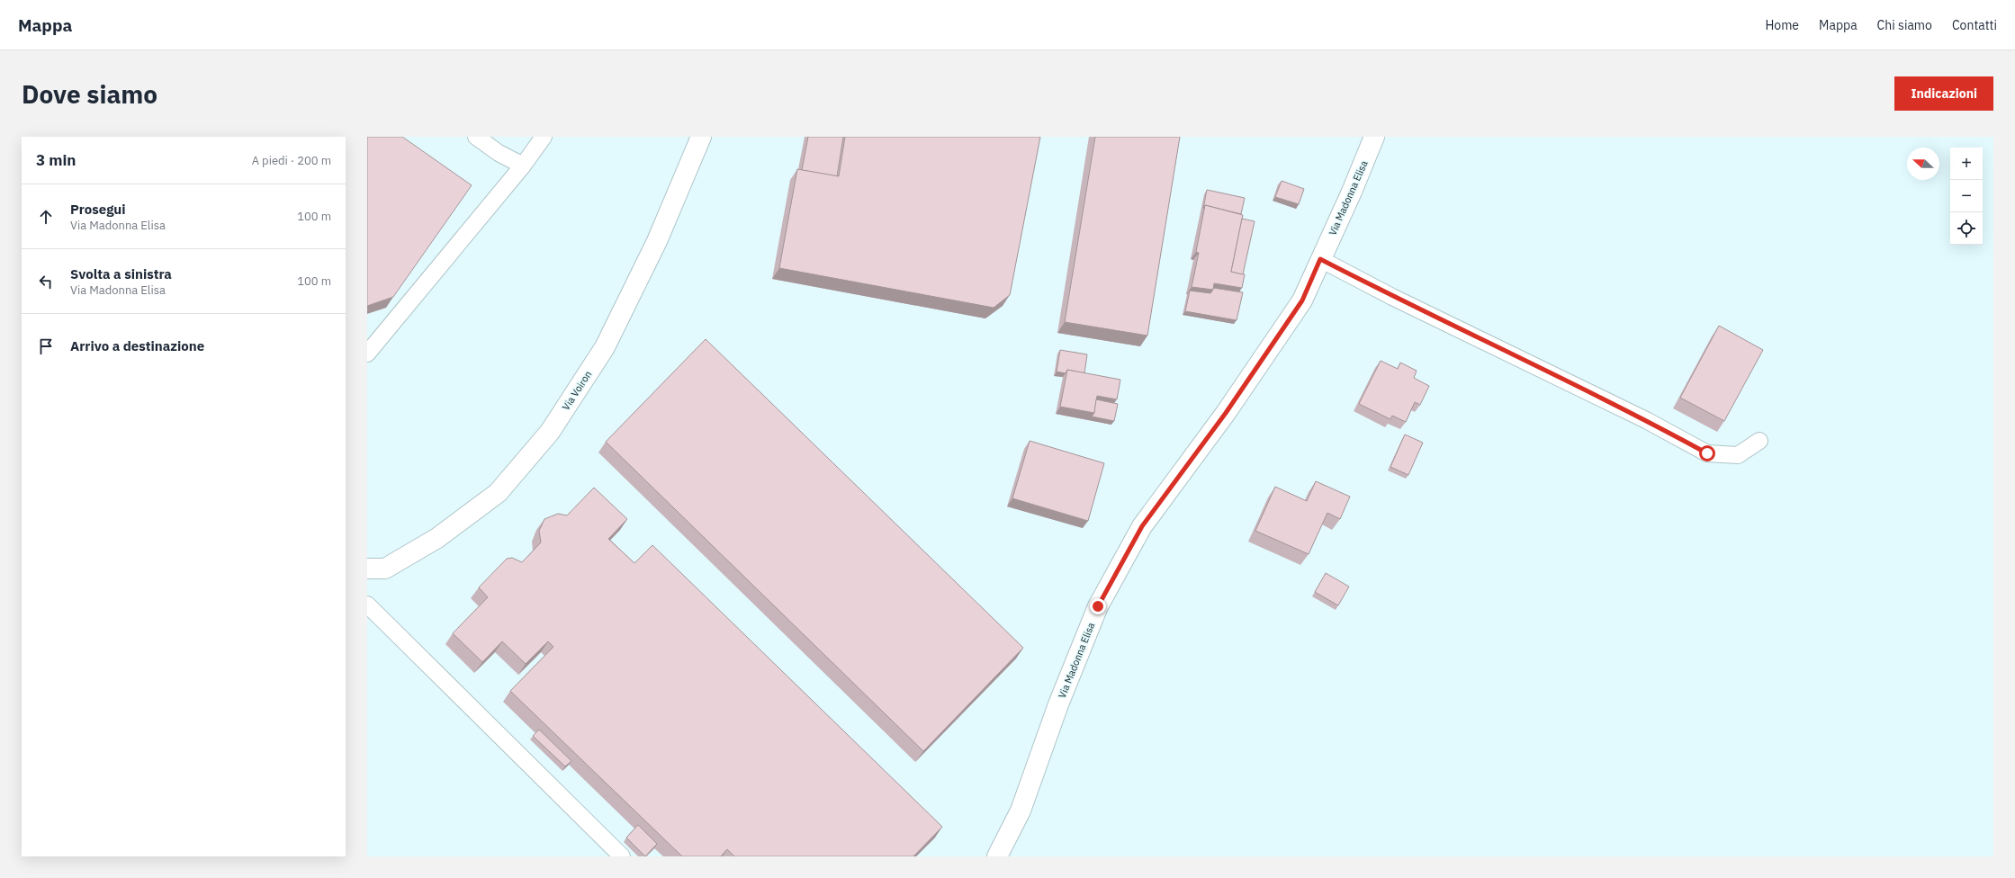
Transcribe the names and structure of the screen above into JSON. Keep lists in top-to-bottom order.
{
  "streets": {
    "street": ["Via Madonna Elisa", "Via Voiron"]
  },
  "north": "left",
  "page": {
    "header": "Mappa",
    "nav": [
      "Home",
      "Mappa",
      "Chi siamo",
      "Contatti"
    ],
    "buttons": "Indicazioni",
    "title": "Dove siamo",
    "heading": ["3 min", "A piedi · 200 m"],
    "map_buttons": ["+", "−"],
    "list": [
      ["Prosegui", "Via Madonna Elisa", "100 m"],
      ["Svolta a sinistra", "Via Madonna Elisa", "100 m"],
      "Arrivo a destinazione"
    ]
  }
}
